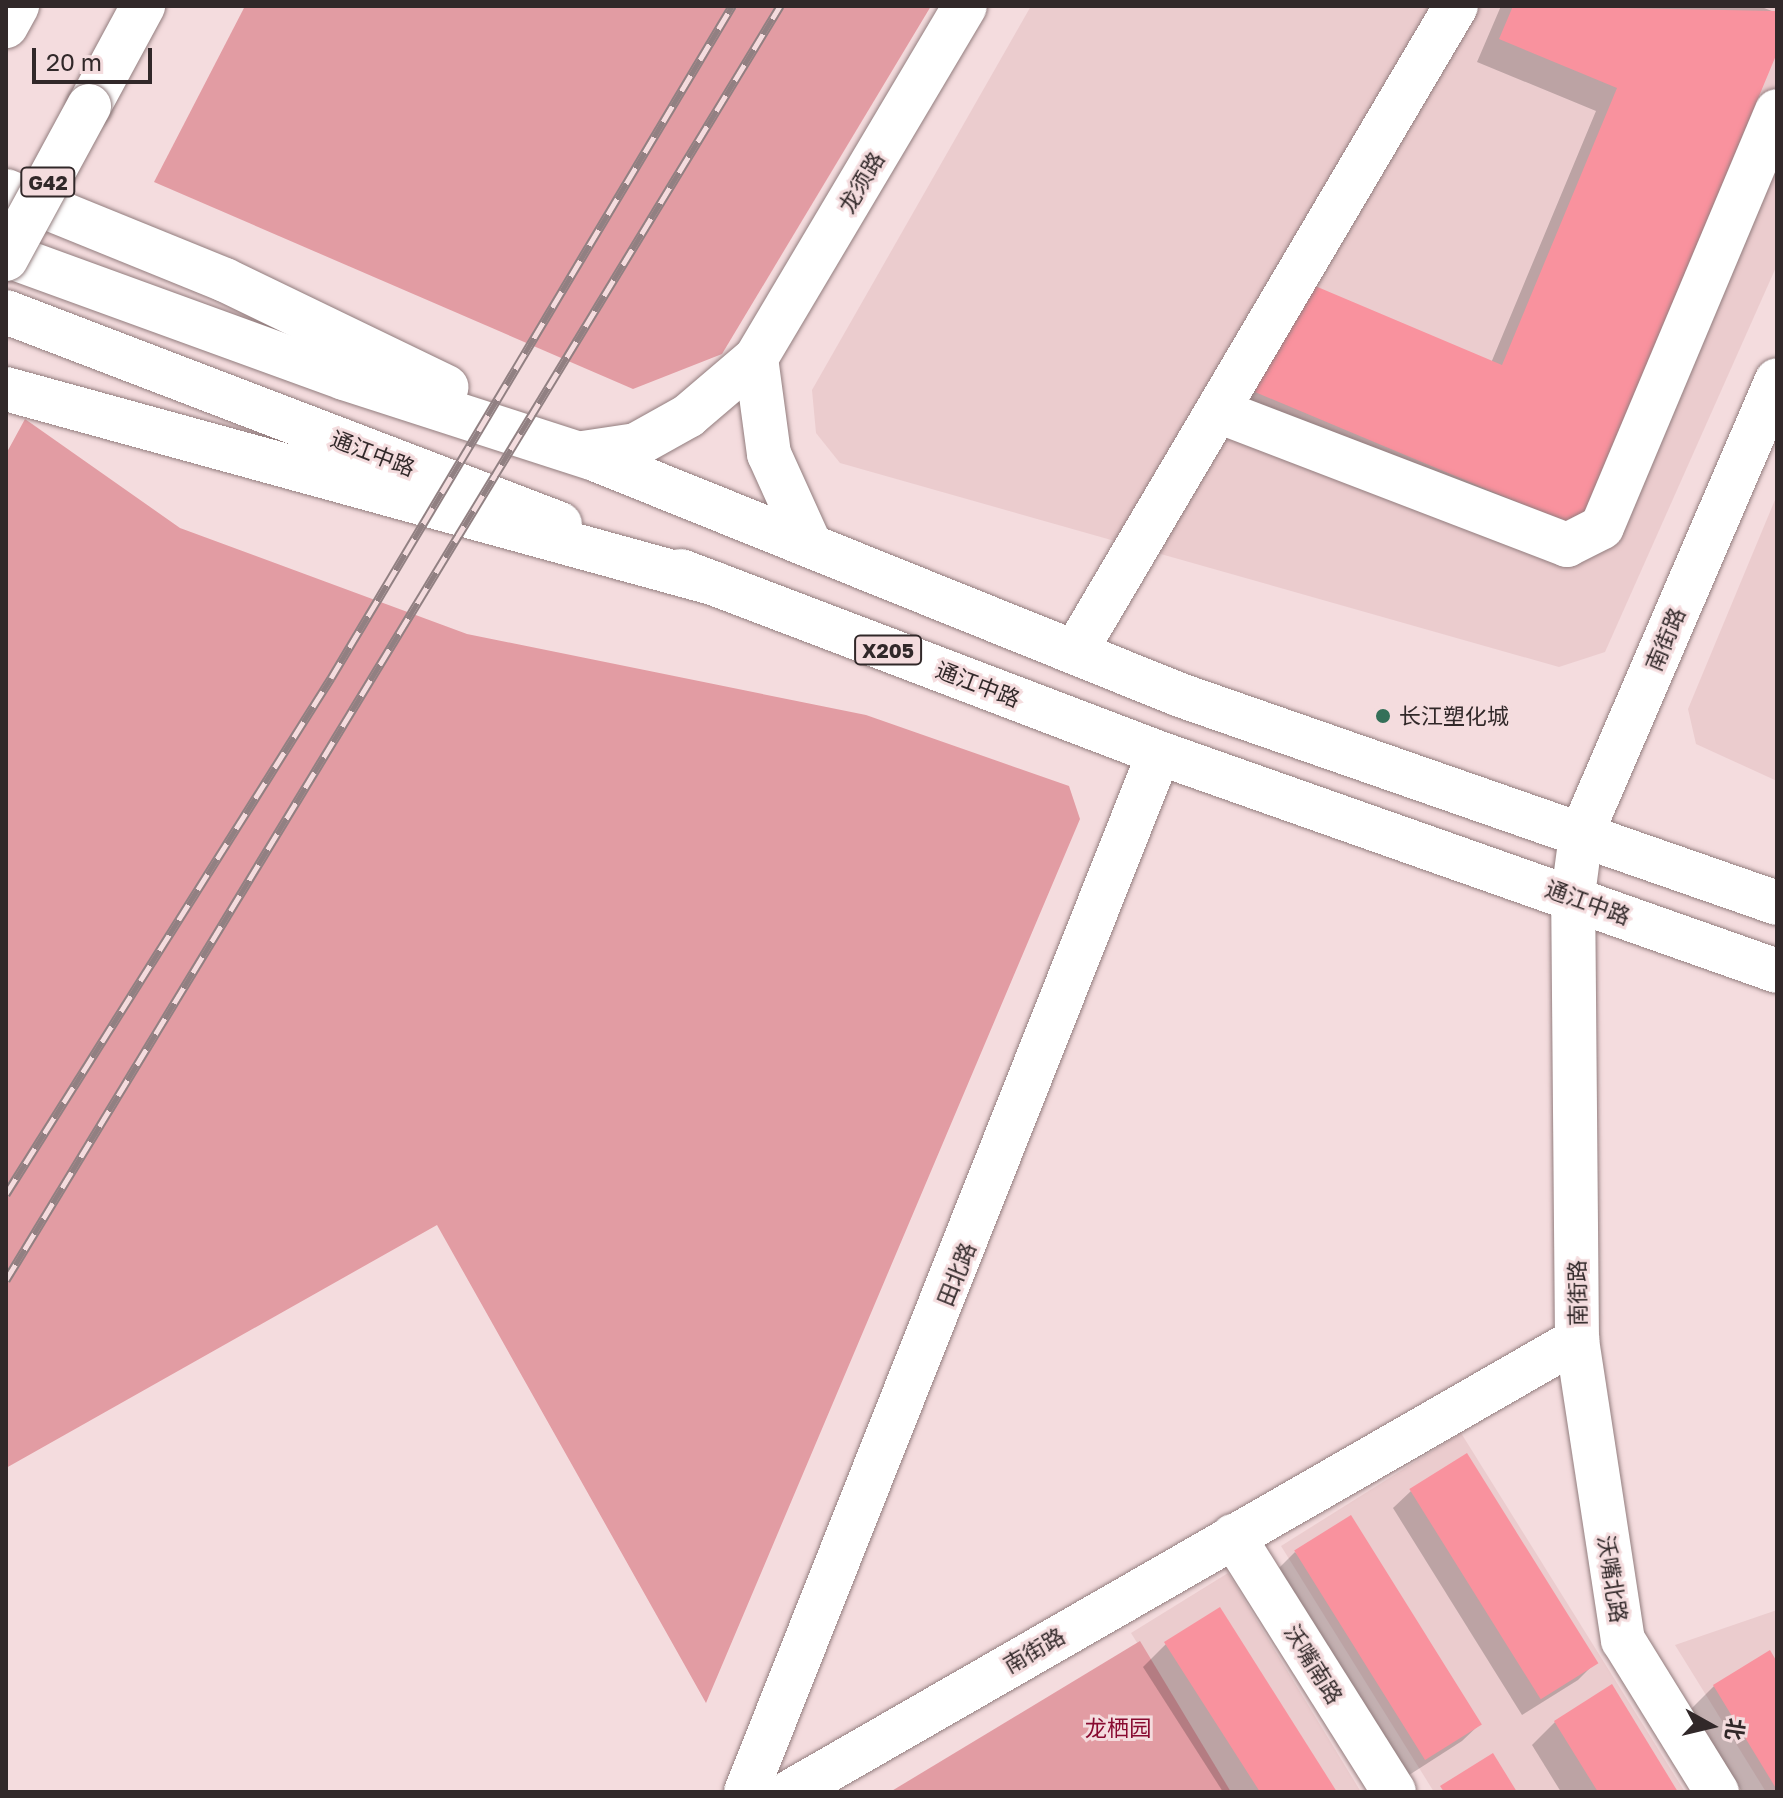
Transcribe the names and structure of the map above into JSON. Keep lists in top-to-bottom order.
{
  "streets": {
    "main road": [
      "G42",
      "龙须路",
      "通江中路",
      "南街路",
      "X205",
      "田北路",
      "沃嘴北路",
      "沃嘴南路"
    ]
  },
  "crossings": [
    ["通江中路", "南街路"],
    ["通江中路", "田北路"],
    ["南街路", "沃嘴北路"],
    ["南街路", "沃嘴南路"]
  ],
  "parks": ["龙栖园"],
  "places": ["长江塑化城"],
  "scale_bar": "20 m",
  "north": "right"
}
